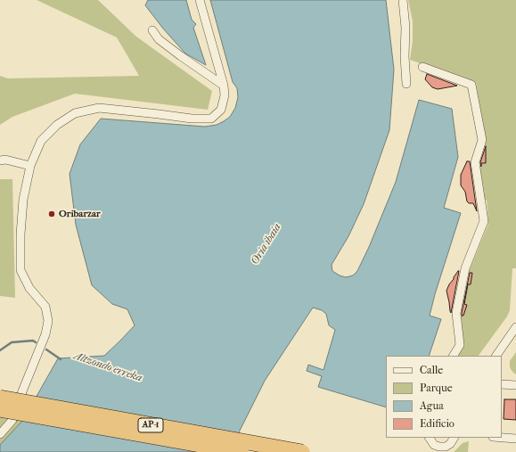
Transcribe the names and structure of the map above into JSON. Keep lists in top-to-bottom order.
{
  "streets": {
    "highway": ["AP-1"]
  },
  "water": ["Oria ibaia", "Altzondo erreka"],
  "places": ["Oribarzar"],
  "legend": [
    "Calle",
    "Parque",
    "Agua",
    "Edificio"
  ]
}
